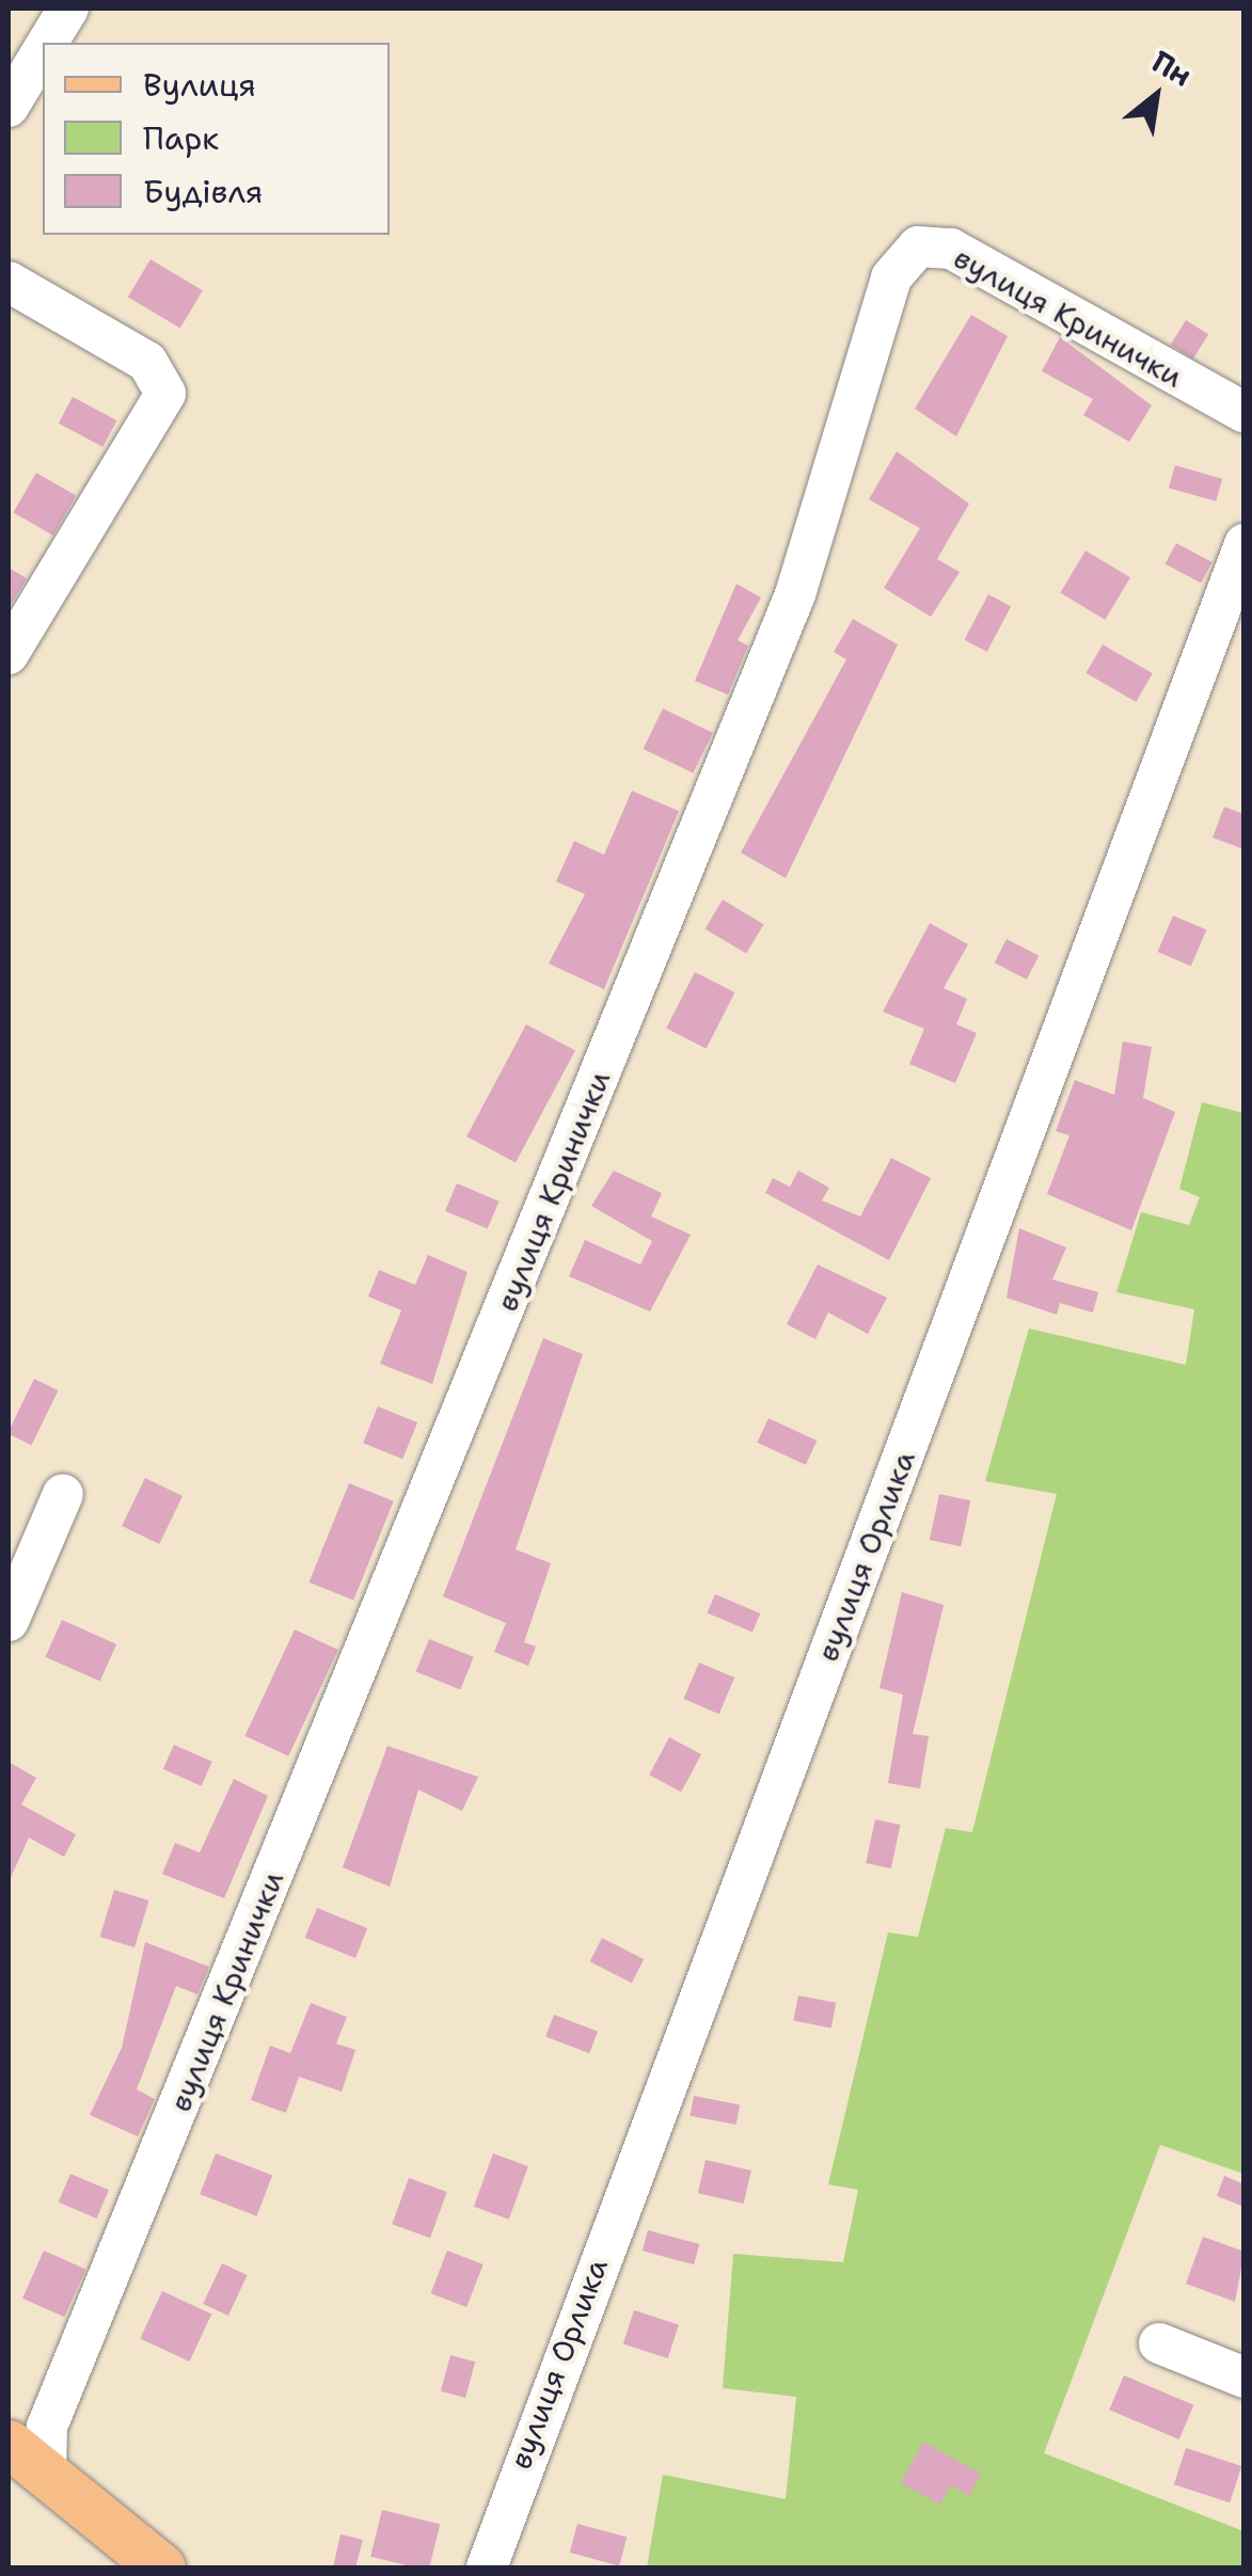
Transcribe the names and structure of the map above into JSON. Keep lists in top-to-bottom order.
{
  "streets": {
    "street": ["вулиця Кринички", "вулиця Орлика"]
  },
  "legend": ["Вулиця", "Парк", "Будівля"],
  "north": "top right"
}
